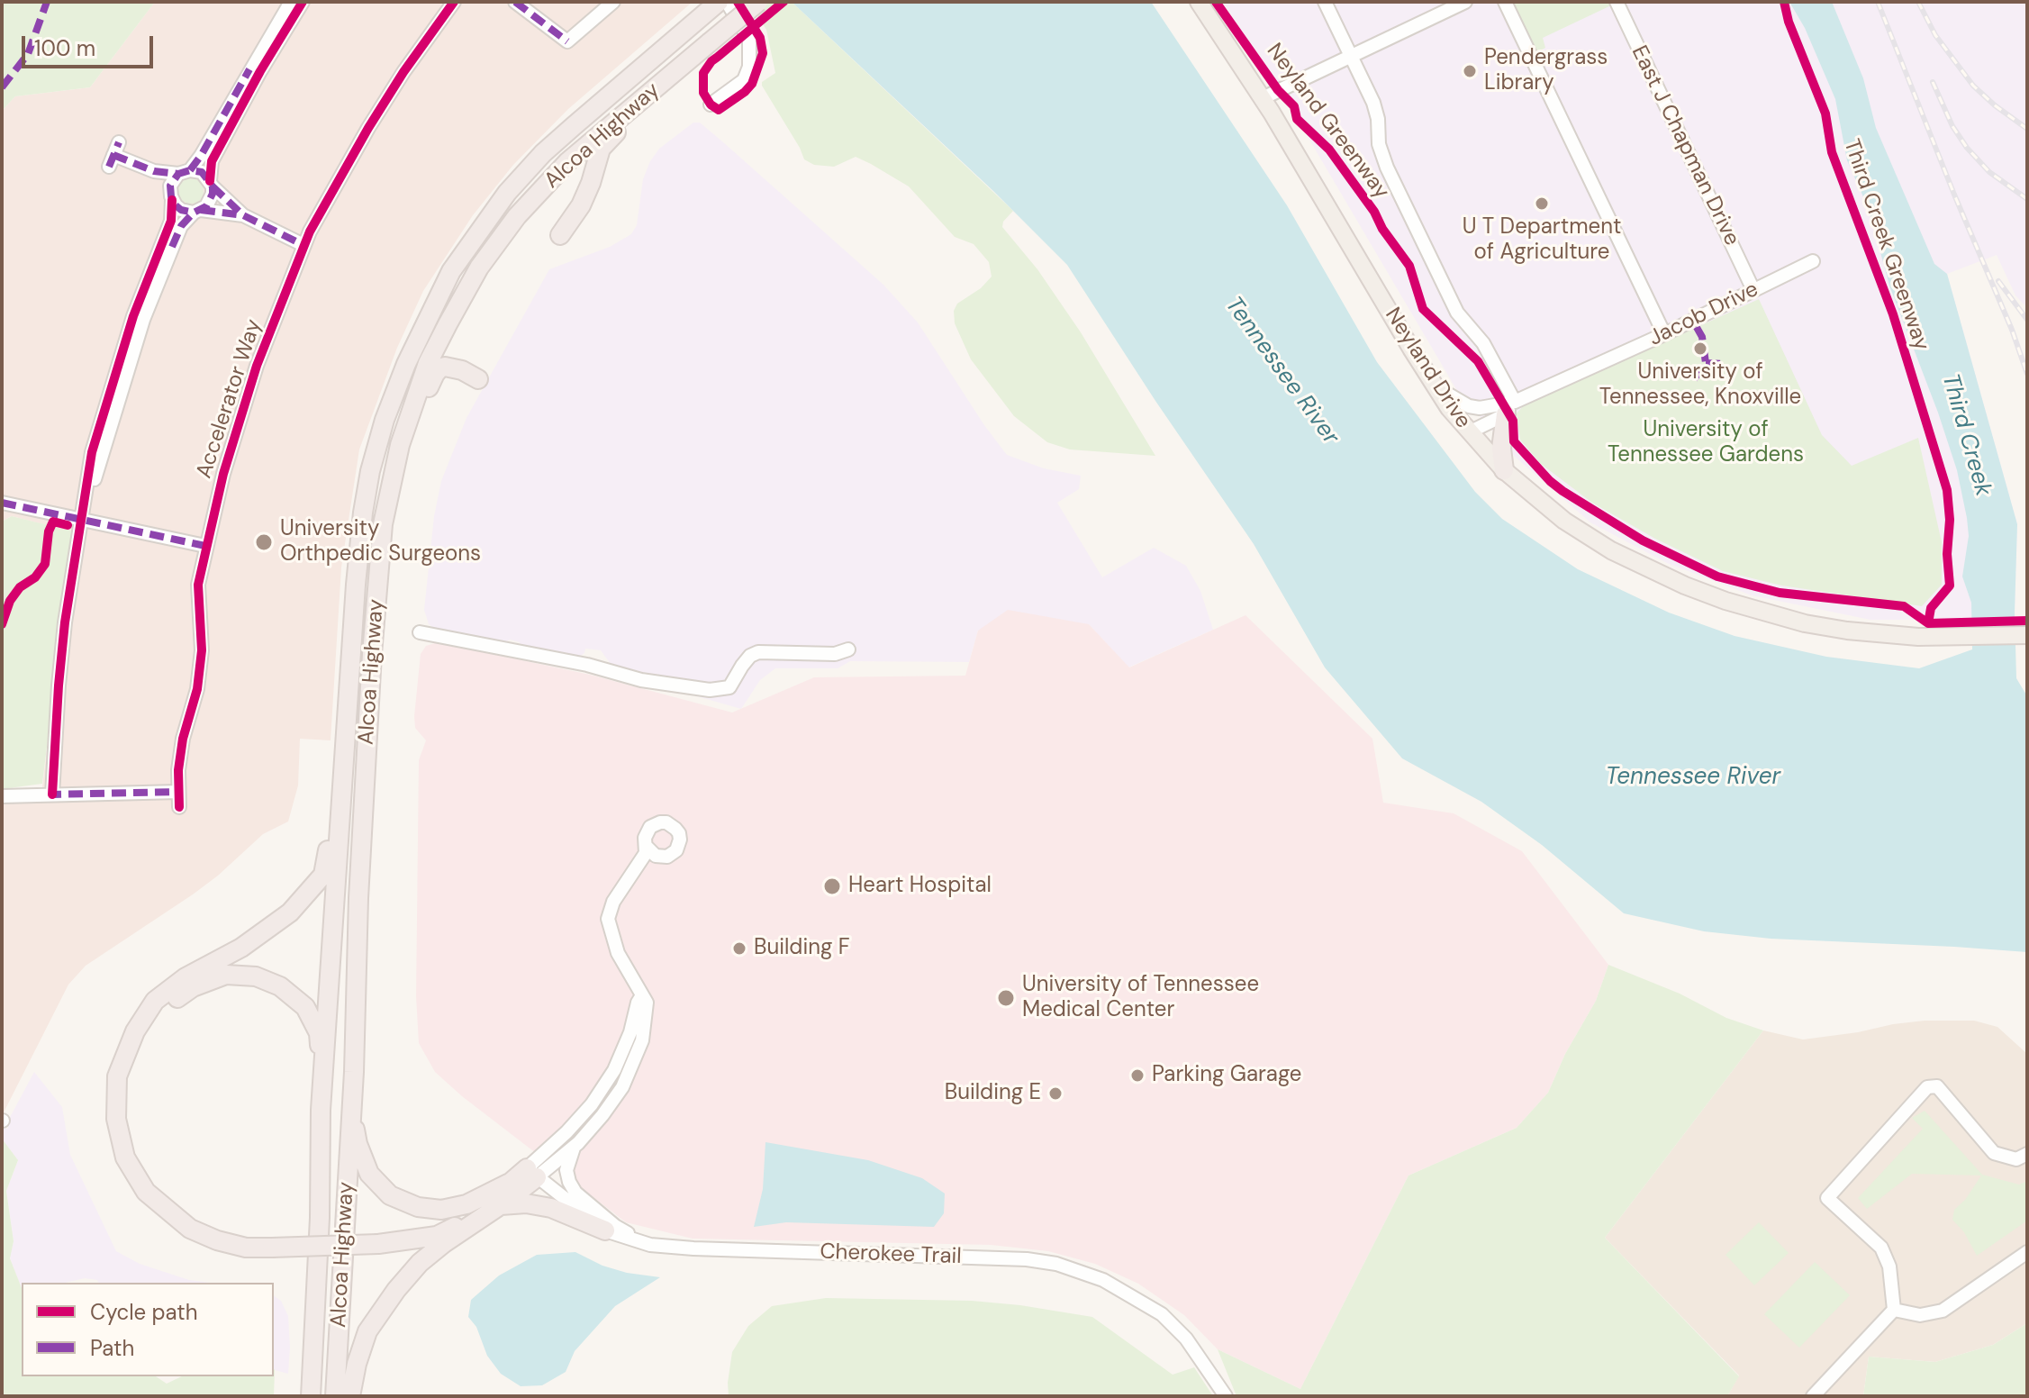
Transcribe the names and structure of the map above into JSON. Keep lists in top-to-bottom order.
{
  "streets": {
    "highway": ["Alcoa Highway"],
    "main road": ["Neyland Drive"],
    "street": [
      "East J Chapman Drive",
      "Jacob Drive",
      "Accelerator Way",
      "Cherokee Trail"
    ],
    "cycle path": ["Neyland Greenway", "Third Creek Greenway"]
  },
  "crossings": [
    ["East J Chapman Drive", "Jacob Drive"],
    ["Jacob Drive", "Neyland Drive"]
  ],
  "water": ["Tennessee River", "Third Creek"],
  "parks": ["University of Tennessee Gardens"],
  "places": [
    "Pendergrass Library",
    "U T Department of Agriculture",
    "University of Tennessee, Knoxville",
    "University Orthpedic Surgeons",
    "Heart Hospital",
    "Building F",
    "University of Tennessee Medical Center",
    "Parking Garage",
    "Building E"
  ],
  "legend": ["Cycle path", "Path"],
  "scale_bar": "100 m"
}
